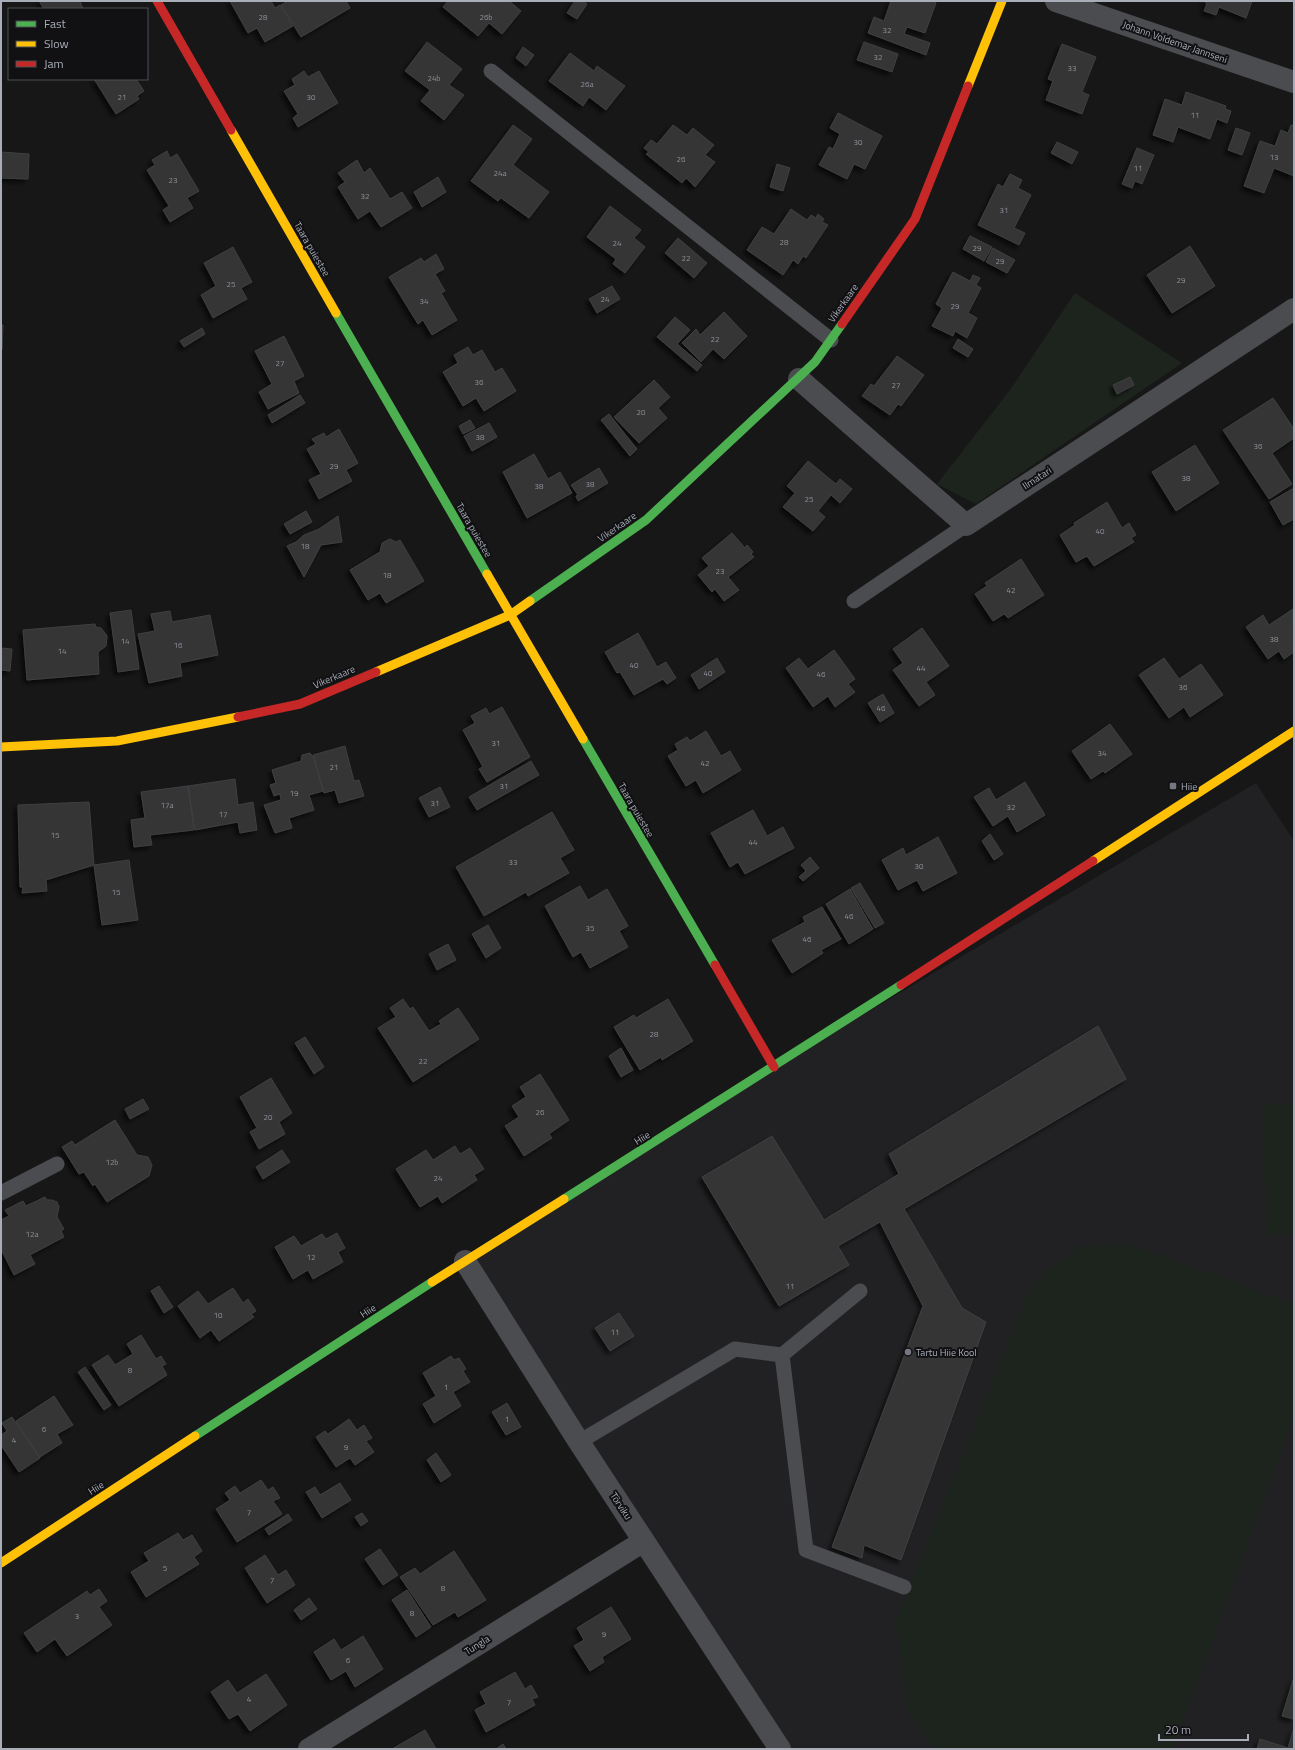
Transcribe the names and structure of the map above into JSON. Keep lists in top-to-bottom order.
{
  "streets": {
    "street": [
      "Johann Voldemar Jannseni",
      "Taara puiestee",
      "Vikerkaare",
      "Ilmatari",
      "Hiie",
      "Tõrviku",
      "Tungla"
    ]
  },
  "crossings": [
    ["Taara puiestee", "Vikerkaare"],
    ["Taara puiestee", "Hiie"],
    ["Hiie", "Tõrviku"],
    ["Tõrviku", "Tungla"]
  ],
  "places": {
    "transit": ["Hiie"],
    "other": ["Tartu Hiie Kool"]
  },
  "house_numbers": [
    "28",
    "26b",
    "32",
    "32",
    "33",
    "24b",
    "26a",
    "21",
    "30",
    "11",
    "30",
    "13",
    "26",
    "11",
    "24a",
    "23",
    "32",
    "31",
    "28",
    "24",
    "29",
    "22",
    "29",
    "29",
    "25",
    "24",
    "34",
    "29",
    "22",
    "27",
    "36",
    "27",
    "20",
    "38",
    "36",
    "29",
    "38",
    "38",
    "38",
    "25",
    "40",
    "18",
    "23",
    "18",
    "42",
    "38",
    "14",
    "16",
    "14",
    "40",
    "44",
    "40",
    "46",
    "36",
    "46",
    "31",
    "34",
    "42",
    "21",
    "31",
    "19",
    "31",
    "17a",
    "32",
    "17",
    "15",
    "44",
    "33",
    "30",
    "15",
    "46",
    "35",
    "46",
    "28",
    "22",
    "26",
    "20",
    "12b",
    "24",
    "12a",
    "12",
    "11",
    "10",
    "11",
    "8",
    "1",
    "1",
    "6",
    "4",
    "9",
    "7",
    "5",
    "7",
    "8",
    "8",
    "3",
    "9",
    "6",
    "4",
    "7"
  ],
  "legend": ["Fast", "Slow", "Jam"],
  "scale_bar": "20 m"
}
